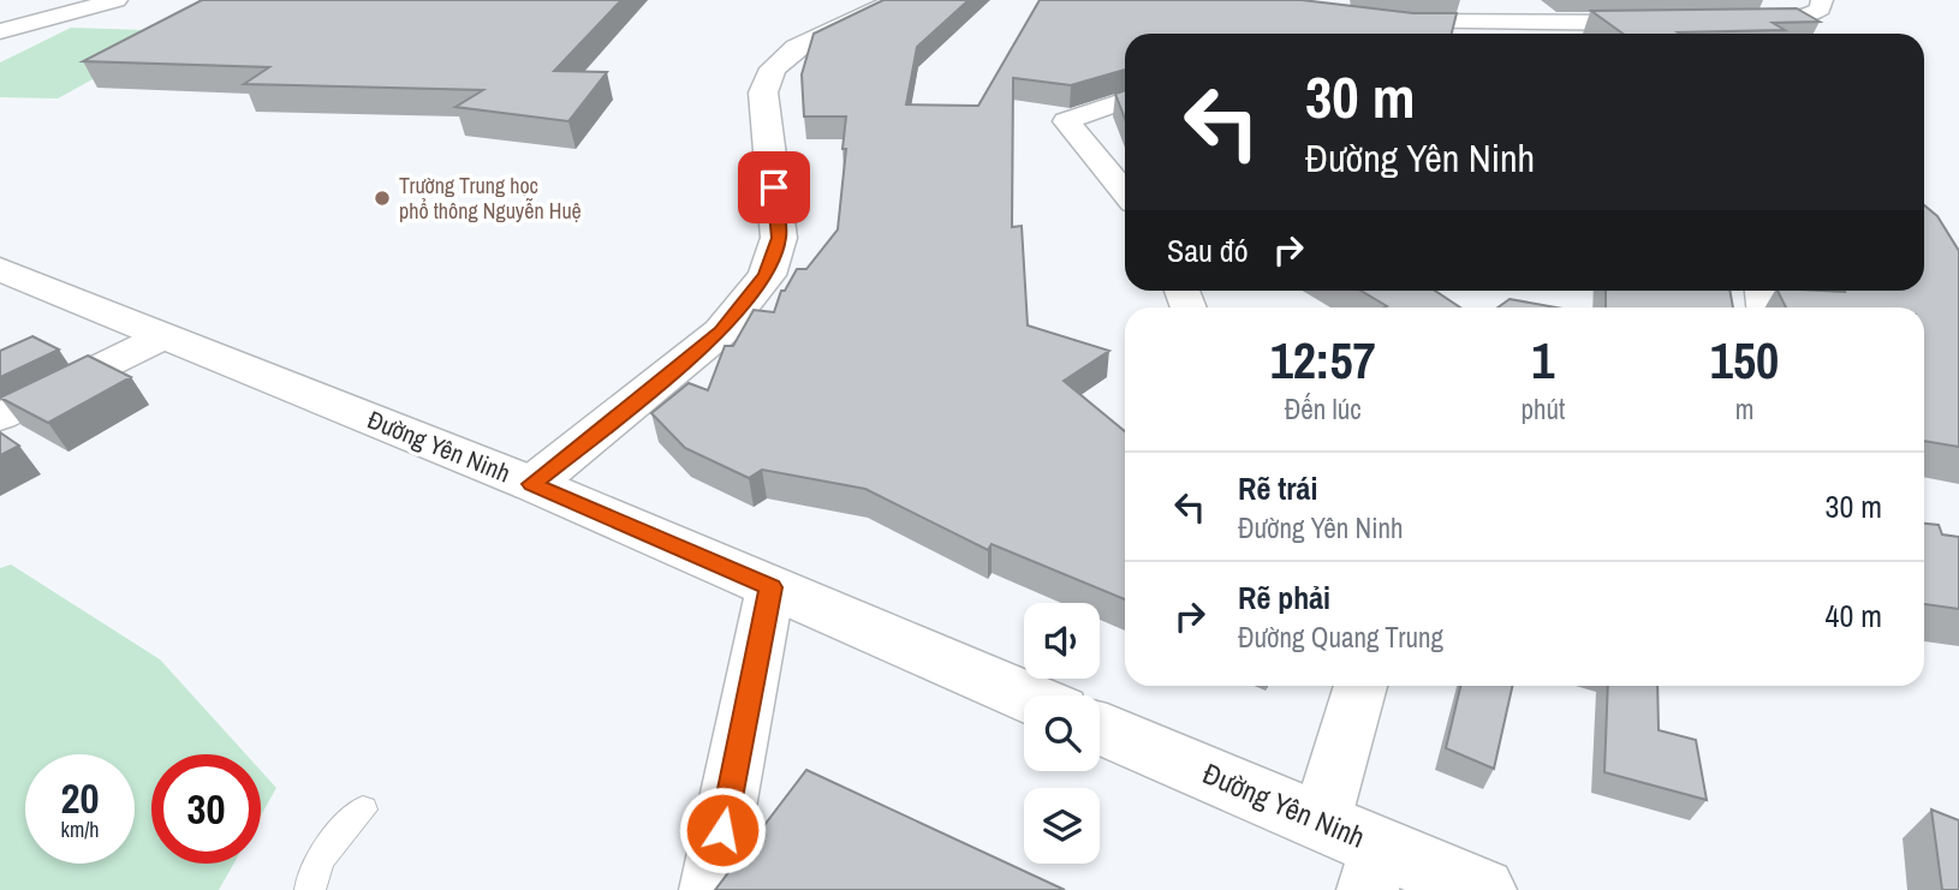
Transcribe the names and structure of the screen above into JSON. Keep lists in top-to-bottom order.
{
  "streets": {
    "main road": ["Đường Yên Ninh"]
  },
  "places": ["Trường Trung học phổ thông Nguyễn Huệ"],
  "page": {
    "turn": ["30 m", "Đường Yên Ninh"],
    "then": "Sau đó",
    "eta": [
      "12:57",
      "Đến lúc",
      "1",
      "phút",
      "150",
      "m"
    ],
    "list": [
      {
        "name": "Rẽ trái",
        "note": "Đường Yên Ninh",
        "value": "30 m"
      },
      {
        "name": "Rẽ phải",
        "note": "Đường Quang Trung",
        "value": "40 m"
      }
    ],
    "speed": "20 km/h",
    "limit": "30"
  }
}
